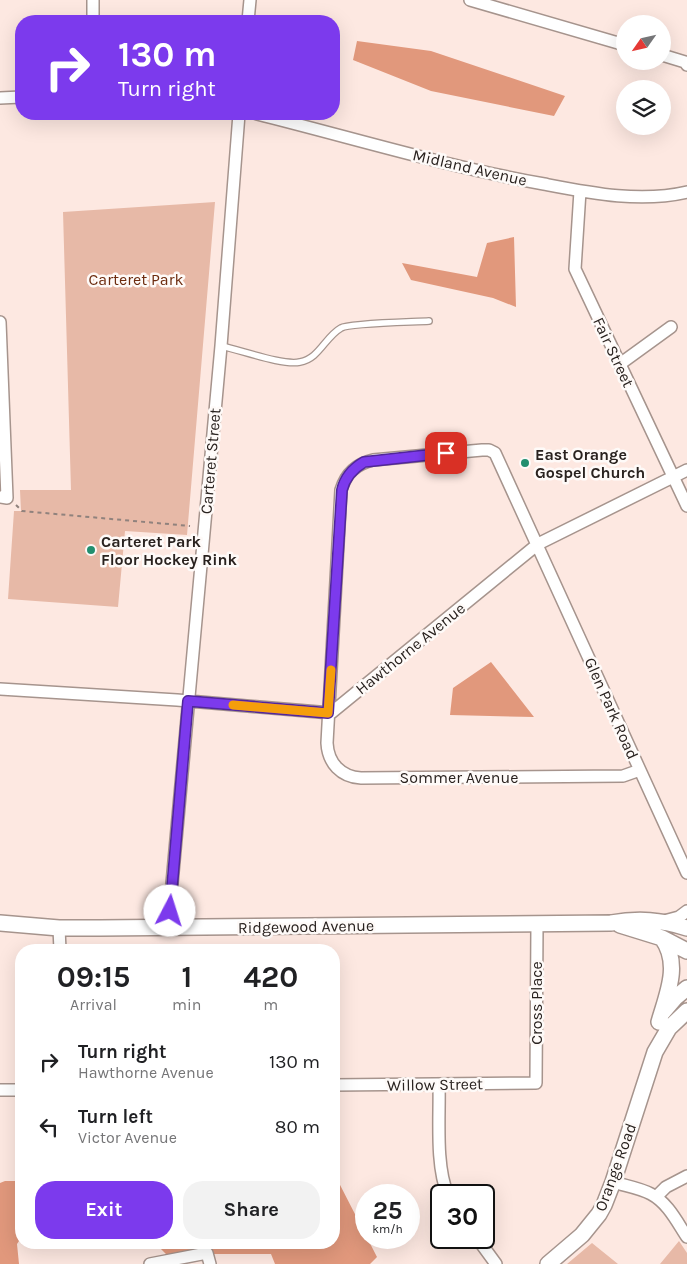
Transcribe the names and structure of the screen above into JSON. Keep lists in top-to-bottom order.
{
  "streets": {
    "street": [
      "Midland Avenue",
      "Fair Street",
      "Carteret Street",
      "Hawthorne Avenue",
      "Glen Park Road",
      "Sommer Avenue",
      "Ridgewood Avenue",
      "Cross Place",
      "Willow Street",
      "Orange Road"
    ]
  },
  "crossings": [
    ["Midland Avenue", "Fair Street"],
    ["Fair Street", "Hawthorne Avenue"],
    ["Carteret Street", "Ridgewood Avenue"],
    ["Hawthorne Avenue", "Glen Park Road"],
    ["Hawthorne Avenue", "Sommer Avenue"],
    ["Glen Park Road", "Sommer Avenue"],
    ["Ridgewood Avenue", "Cross Place"],
    ["Cross Place", "Willow Street"]
  ],
  "parks": ["Carteret Park"],
  "places": ["East Orange Gospel Church", "Carteret Park Floor Hockey Rink"],
  "north": "bottom left",
  "page": {
    "turn": ["130 m", "Turn right"],
    "eta": [
      "09:15",
      "Arrival",
      "1",
      "min",
      "420",
      "m"
    ],
    "list": [
      {
        "name": "Turn right",
        "note": "Hawthorne Avenue",
        "value": "130 m"
      },
      {
        "name": "Turn left",
        "note": "Victor Avenue",
        "value": "80 m"
      }
    ],
    "buttons": ["Exit", "Share"],
    "speed": "25 km/h",
    "limit": "30"
  }
}
